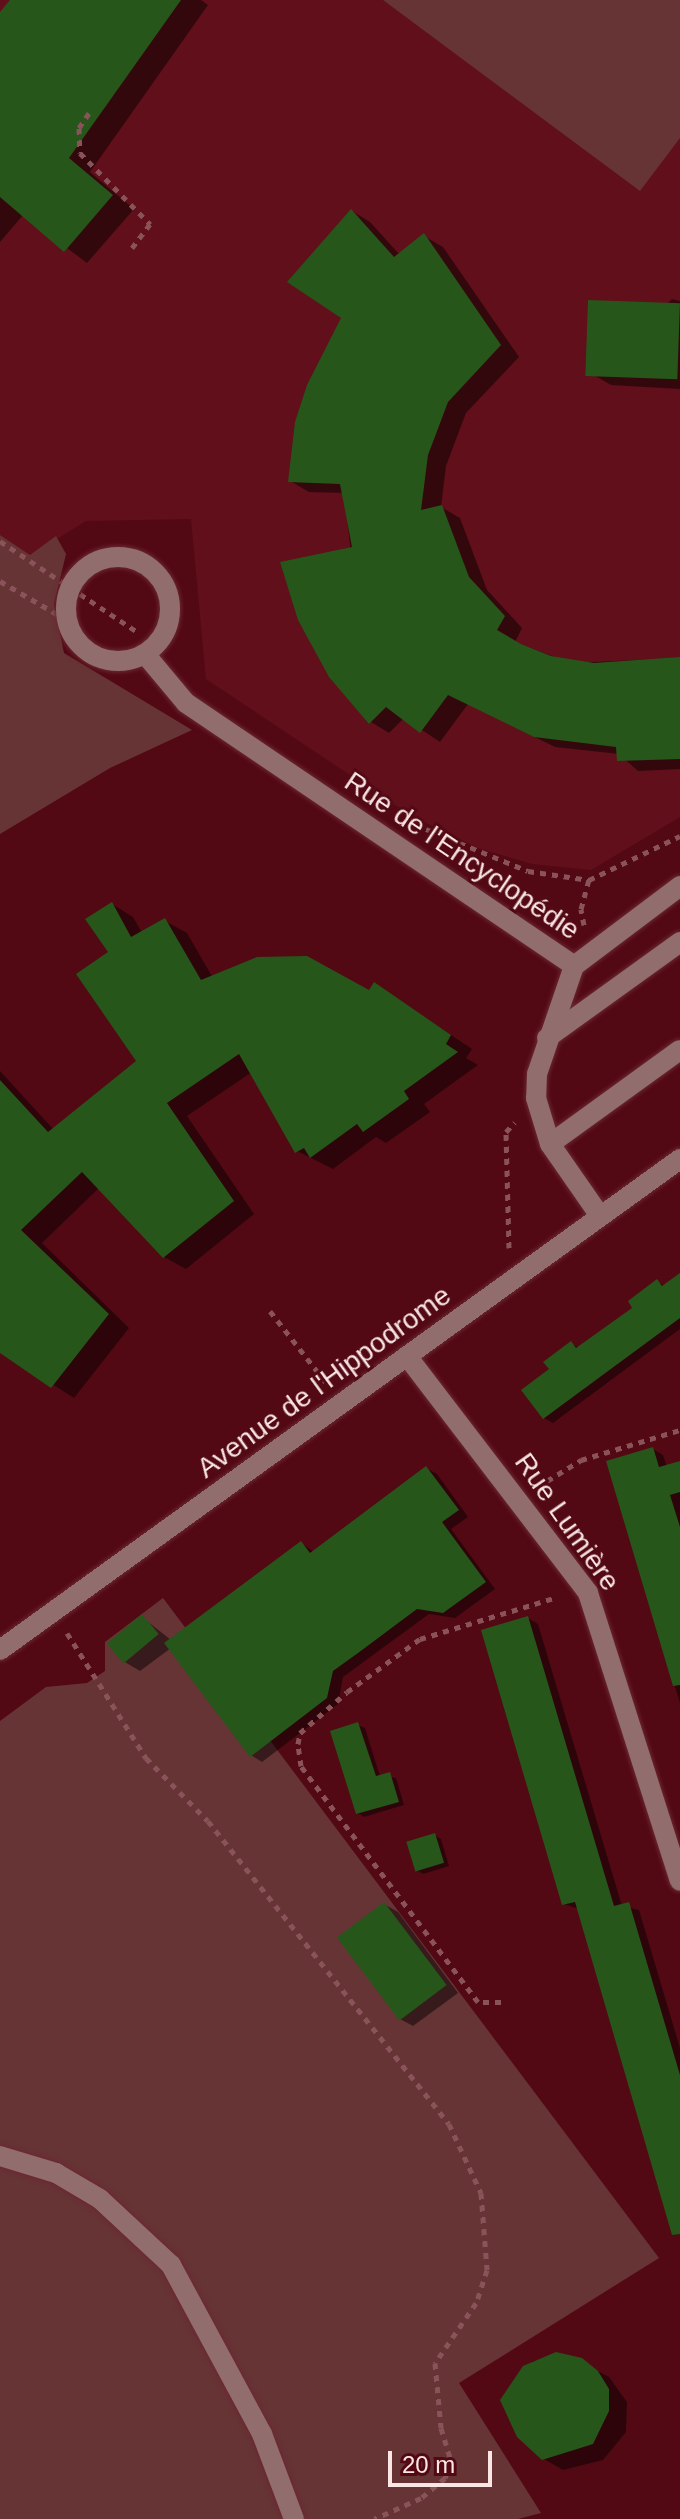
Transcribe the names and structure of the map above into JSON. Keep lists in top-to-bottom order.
{
  "streets": {
    "street": ["Rue de l'Encyclopédie", "Avenue de l'Hippodrome", "Rue Lumière"]
  },
  "crossings": [
    ["Rue de l'Encyclopédie", "Avenue de l'Hippodrome"],
    ["Avenue de l'Hippodrome", "Rue Lumière"]
  ],
  "scale_bar": "20 m"
}
